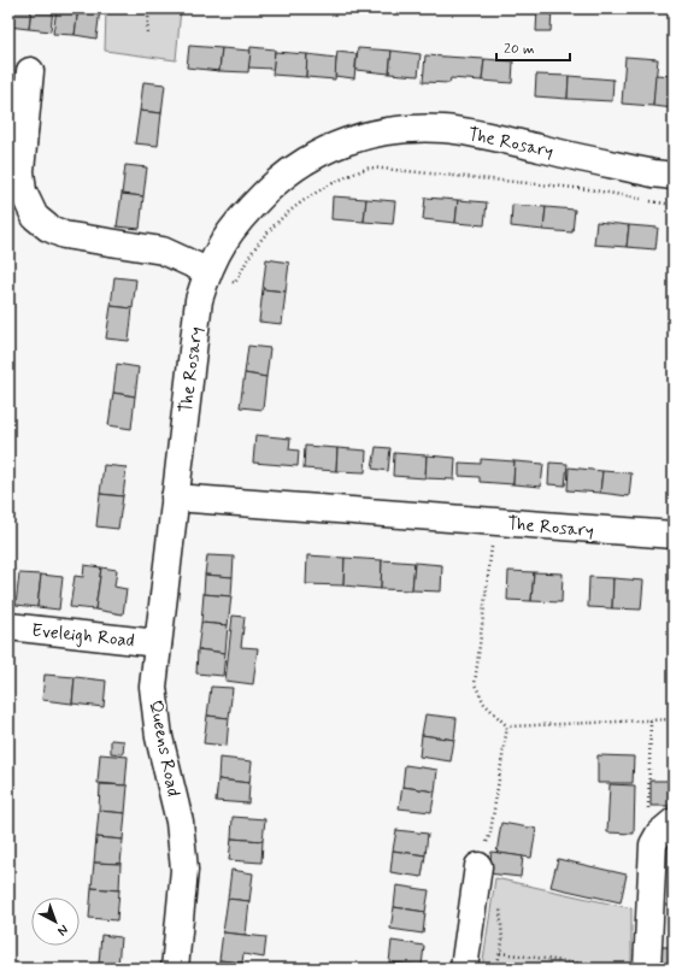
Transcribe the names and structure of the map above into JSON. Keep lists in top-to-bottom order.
{
  "streets": {
    "street": ["The Rosary", "Eveleigh Road", "Queens Road"]
  },
  "crossings": [
    ["The Rosary", "Queens Road"],
    ["Eveleigh Road", "Queens Road"]
  ],
  "scale_bar": "20 m",
  "north": "bottom right"
}
